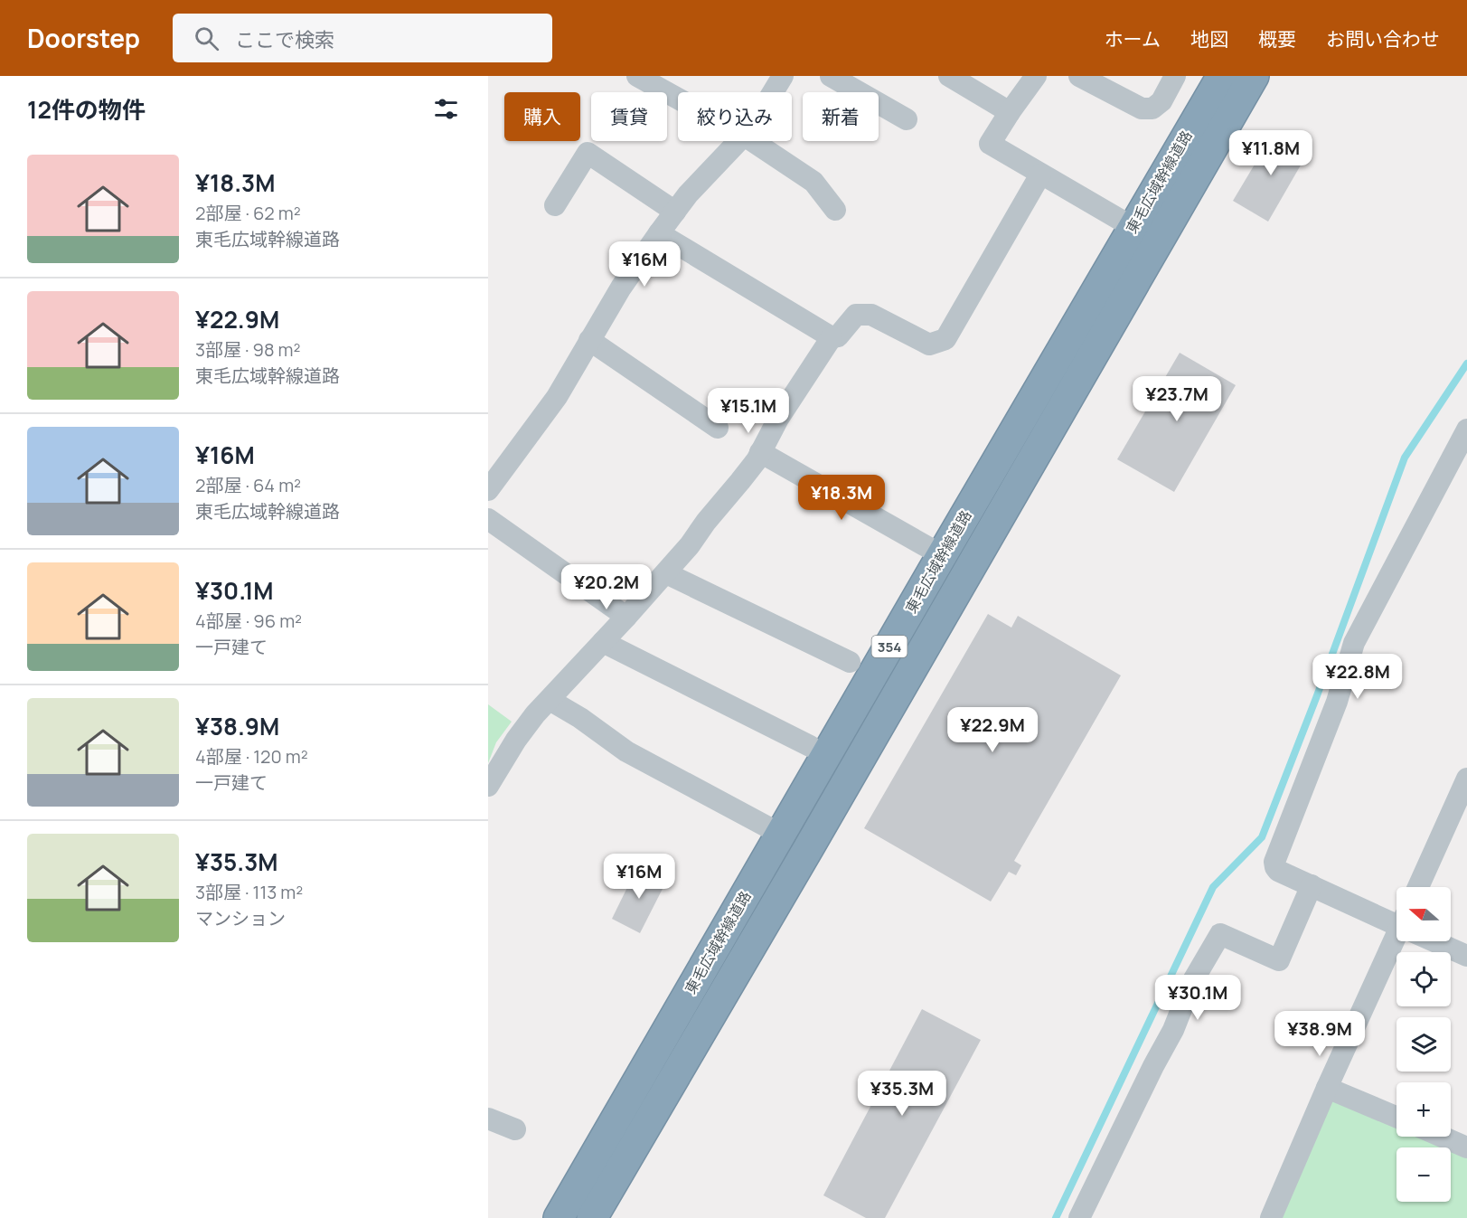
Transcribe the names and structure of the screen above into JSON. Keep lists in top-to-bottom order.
{
  "streets": {
    "highway": ["東毛広域幹線道路", "354"]
  },
  "north": "left",
  "page": {
    "header": "Doorstep",
    "search": "ここで検索",
    "nav": [
      "ホーム",
      "地図",
      "概要",
      "お問い合わせ"
    ],
    "heading": "12件の物件",
    "chip": [
      "購入",
      "賃貸",
      "絞り込み",
      "新着"
    ],
    "price": [
      "¥11.8M",
      "¥16M",
      "¥23.7M",
      "¥15.1M",
      "¥18.3M",
      "¥20.2M",
      "¥22.8M",
      "¥22.9M",
      "¥16M",
      "¥30.1M",
      "¥38.9M",
      "¥35.3M"
    ],
    "list": [
      {
        "name": "¥18.3M",
        "note": "2部屋 · 62 m² · 東毛広域幹線道路"
      },
      {
        "name": "¥22.9M",
        "note": "3部屋 · 98 m² · 東毛広域幹線道路"
      },
      {
        "name": "¥16M",
        "note": "2部屋 · 64 m² · 東毛広域幹線道路"
      },
      {
        "name": "¥30.1M",
        "note": "4部屋 · 96 m² · 一戸建て"
      },
      {
        "name": "¥38.9M",
        "note": "4部屋 · 120 m² · 一戸建て"
      },
      {
        "name": "¥35.3M",
        "note": "3部屋 · 113 m² · マンション"
      }
    ],
    "map_buttons": ["+", "−"]
  }
}
